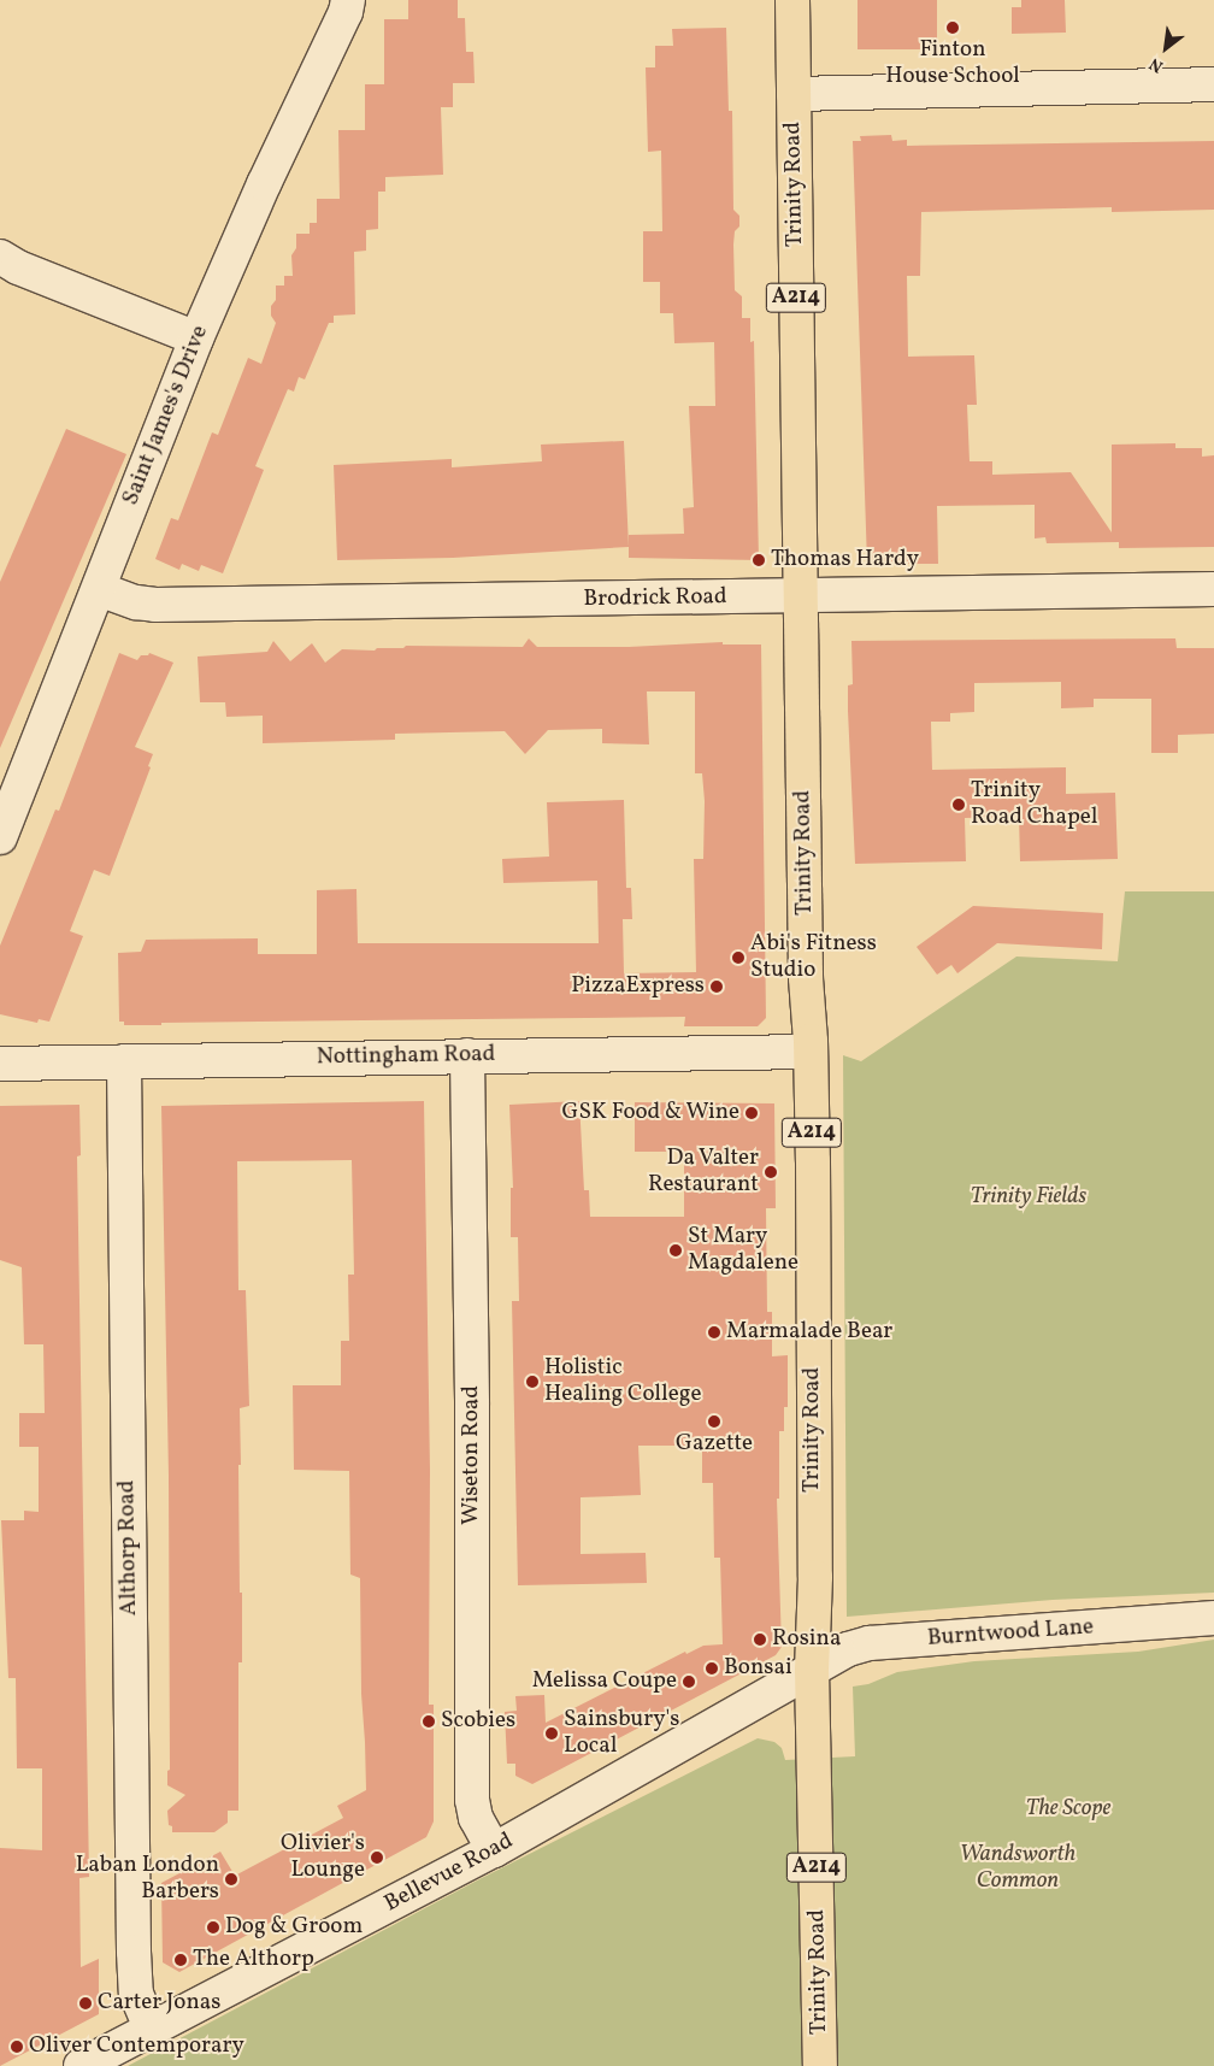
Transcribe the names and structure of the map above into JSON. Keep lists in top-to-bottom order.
{
  "streets": {
    "highway": ["Trinity Road", "A214"],
    "street": [
      "Saint James's Drive",
      "Brodrick Road",
      "Nottingham Road",
      "Wiseton Road",
      "Althorp Road",
      "Burntwood Lane",
      "Bellevue Road"
    ]
  },
  "crossings": [
    ["Trinity Road", "Brodrick Road"],
    ["Trinity Road", "Nottingham Road"],
    ["Trinity Road", "Burntwood Lane"],
    ["Trinity Road", "Bellevue Road"],
    ["Saint James's Drive", "Brodrick Road"],
    ["Nottingham Road", "Wiseton Road"],
    ["Nottingham Road", "Althorp Road"],
    ["Wiseton Road", "Bellevue Road"],
    ["Althorp Road", "Bellevue Road"],
    ["Burntwood Lane", "Bellevue Road"]
  ],
  "parks": ["Trinity Fields", "The Scope", "Wandsworth Common"],
  "places": [
    "Finton House School",
    "Thomas Hardy",
    "Trinity Road Chapel",
    "Abi's Fitness Studio",
    "PizzaExpress",
    "GSK Food & Wine",
    "Da Valter Restaurant",
    "St Mary Magdalene",
    "Marmalade Bear",
    "Holistic Healing College",
    "Gazette",
    "Rosina",
    "Bonsai",
    "Melissa Coupe",
    "Scobies",
    "Sainsbury's Local",
    "Olivier's Lounge",
    "Laban London Barbers",
    "Dog & Groom",
    "The Althorp",
    "Carter Jonas",
    "Oliver Contemporary"
  ],
  "north": "bottom left"
}
